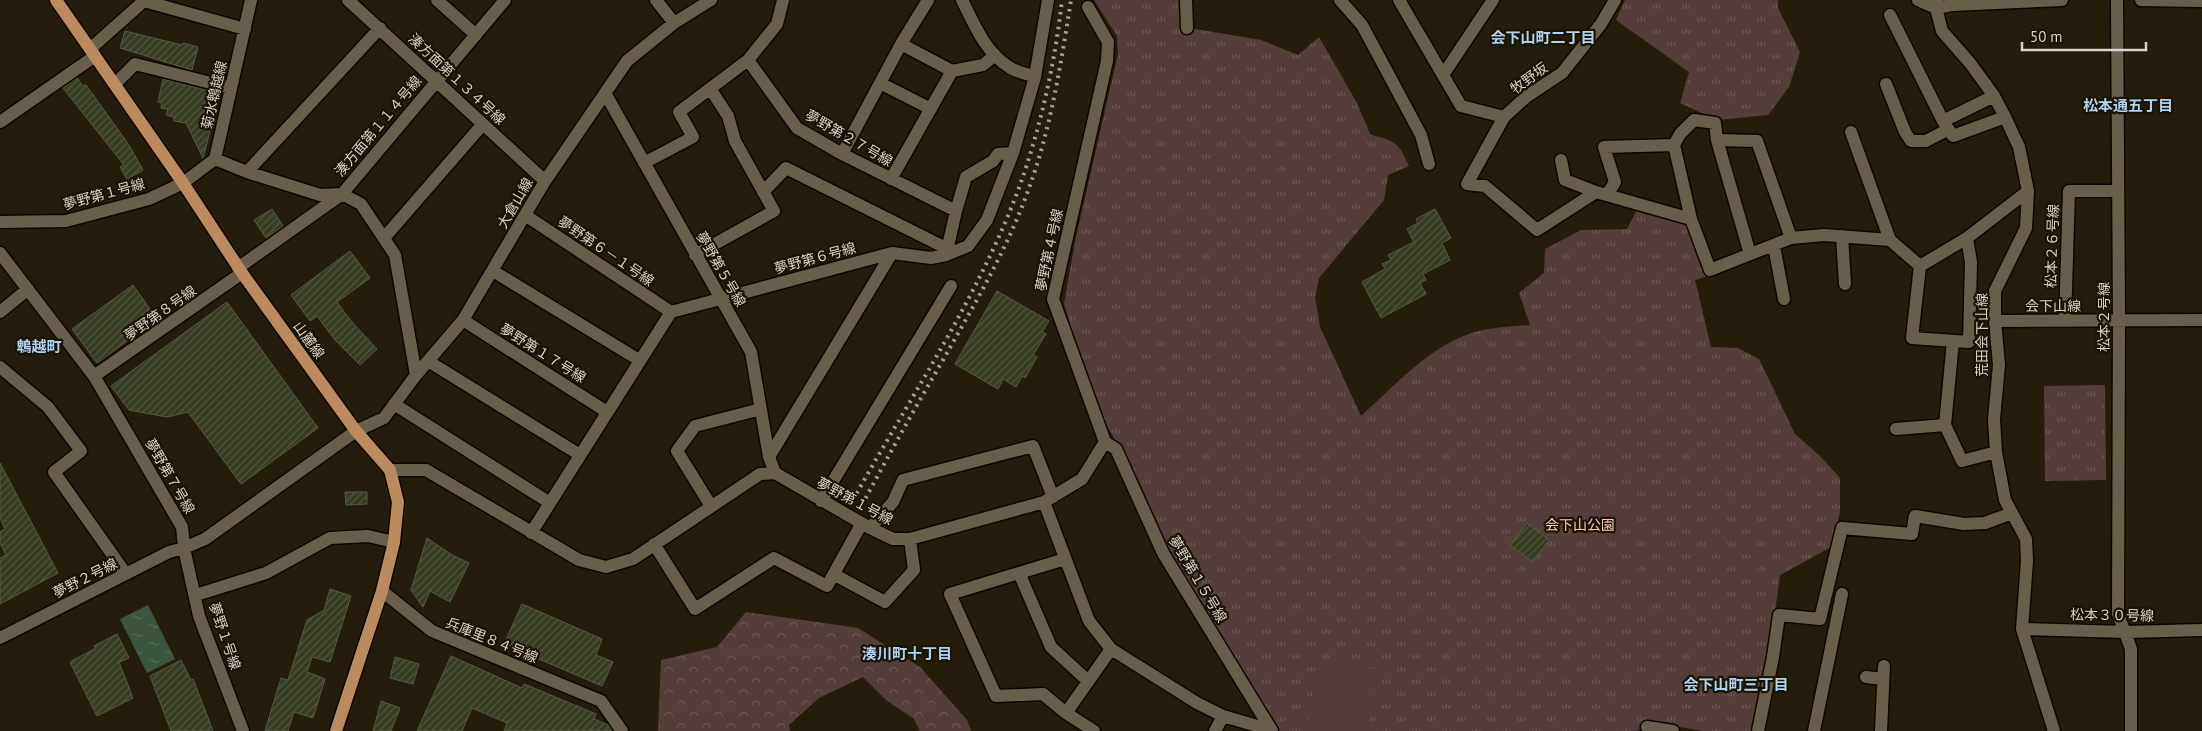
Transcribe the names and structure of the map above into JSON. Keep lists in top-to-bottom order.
{
  "streets": {
    "main road": ["山麓線"],
    "street": [
      "牧野坂",
      "湊方面第１３４号線",
      "菊水鵯越線",
      "湊方面第１１４号線",
      "夢野第２７号線",
      "夢野第１号線",
      "大倉山線",
      "松本２６号線",
      "夢野第４号線",
      "夢野第６－１号線",
      "夢野第６号線",
      "夢野第５号線",
      "会下山線",
      "夢野第８号線",
      "松本２号線",
      "荒田会下山線",
      "夢野第１７号線",
      "夢野第７号線",
      "夢野２号線",
      "夢野第１５号線",
      "松本３０号線",
      "夢野１号線",
      "兵庫里８４号線"
    ]
  },
  "crossings": [
    ["湊方面第１３４号線", "湊方面第１１４号線"],
    ["湊方面第１３４号線", "大倉山線"],
    ["菊水鵯越線", "湊方面第１１４号線"],
    ["湊方面第１１４号線", "夢野第８号線"],
    ["夢野第１号線", "夢野第５号線"],
    ["夢野第１号線", "山麓線"],
    ["大倉山線", "夢野第６－１号線"],
    ["大倉山線", "夢野第５号線"],
    ["大倉山線", "山麓線"],
    ["大倉山線", "夢野第１７号線"],
    ["松本２６号線", "会下山線"],
    ["松本２６号線", "松本２号線"],
    ["夢野第４号線", "夢野第１５号線"],
    ["夢野第６－１号線", "夢野第６号線"],
    ["夢野第６号線", "夢野第５号線"],
    ["会下山線", "松本２号線"],
    ["会下山線", "荒田会下山線"],
    ["夢野第８号線", "山麓線"],
    ["夢野第８号線", "夢野第７号線"],
    ["松本２号線", "松本３０号線"],
    ["荒田会下山線", "松本３０号線"],
    ["山麓線", "兵庫里８４号線"],
    ["夢野第７号線", "夢野２号線"],
    ["夢野第７号線", "夢野１号線"],
    ["夢野２号線", "夢野１号線"]
  ],
  "districts": [
    "会下山町二丁目",
    "松本通五丁目",
    "鵯越町",
    "湊川町十丁目",
    "会下山町三丁目"
  ],
  "parks": ["会下山公園"],
  "scale_bar": "50 m"
}
